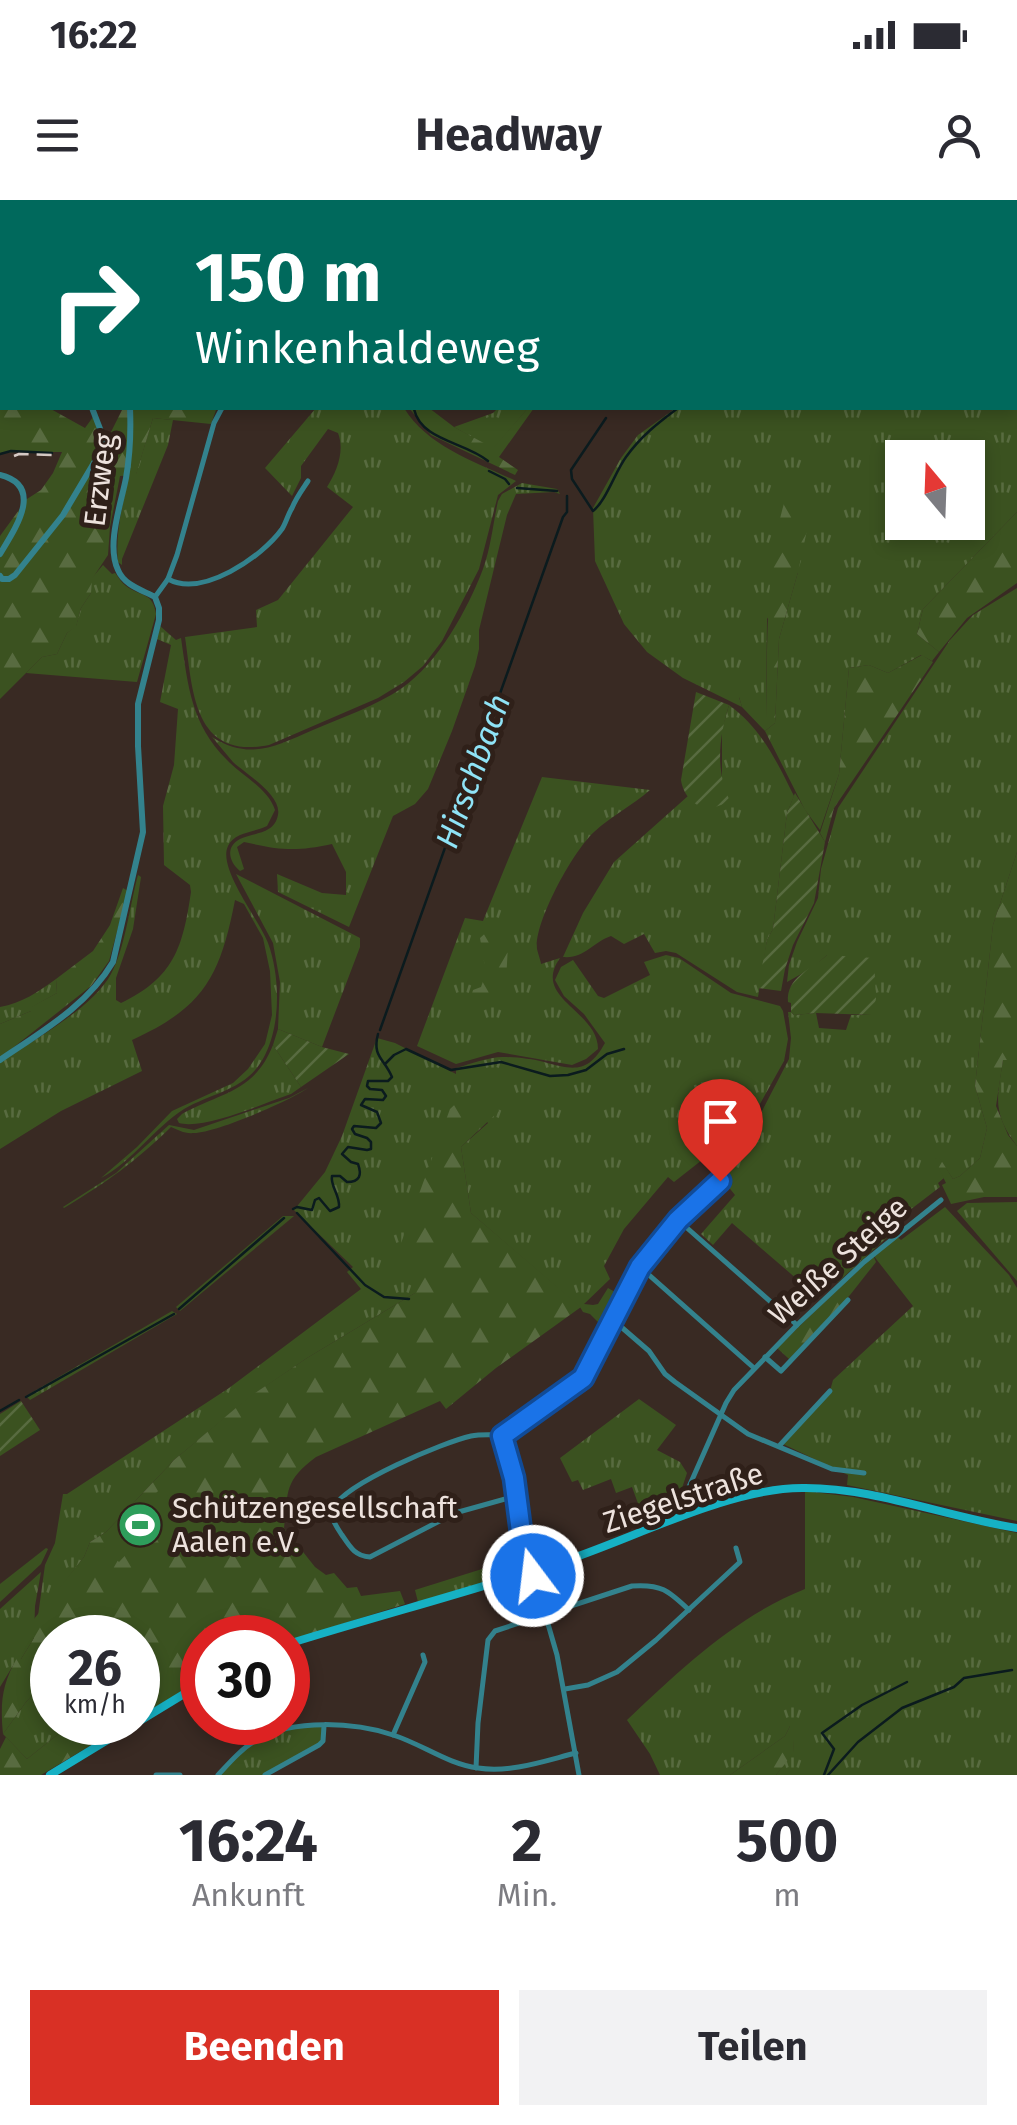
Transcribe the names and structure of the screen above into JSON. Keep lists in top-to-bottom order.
{
  "streets": {
    "main road": ["Ziegelstraße"],
    "street": ["Erzweg", "Weiße Steige"]
  },
  "crossings": [
    ["Weiße Steige", "Ziegelstraße"]
  ],
  "water": ["Hirschbach"],
  "places": {
    "sports": ["Schützengesellschaft Aalen e.V."]
  },
  "north": "top",
  "page": {
    "status": "16:22",
    "header": "Headway",
    "turn": ["150 m", "Winkenhaldeweg"],
    "speed": "26 km/h",
    "limit": "30",
    "eta": [
      "16:24",
      "Ankunft",
      "2",
      "Min.",
      "500",
      "m"
    ],
    "buttons": ["Beenden", "Teilen"]
  }
}
